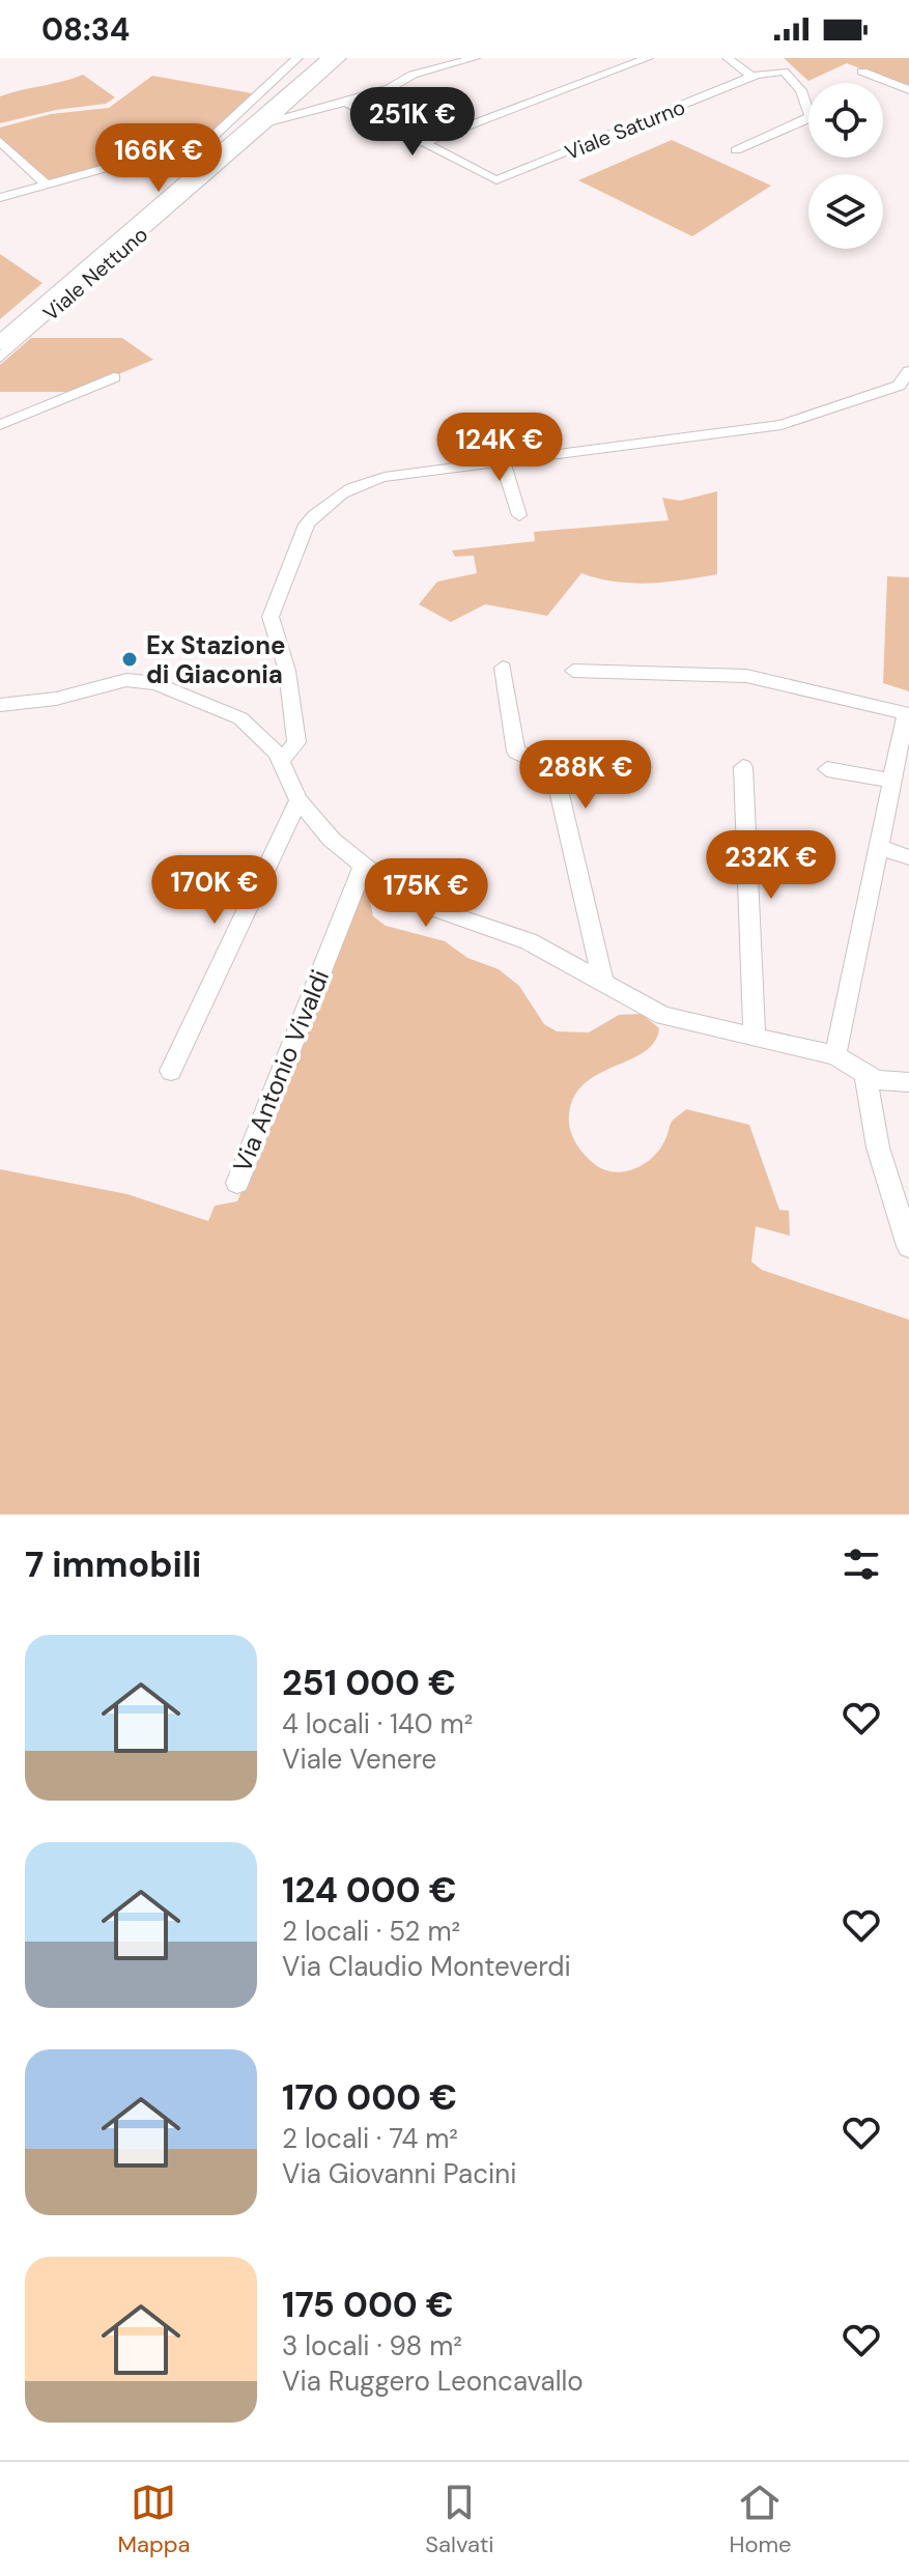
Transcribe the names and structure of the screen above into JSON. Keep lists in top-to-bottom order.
{
  "streets": {
    "street": ["Viale Saturno", "Viale Nettuno", "Via Antonio Vivaldi"]
  },
  "places": ["Ex Stazione di Giaconia"],
  "page": {
    "status": "08:34",
    "price": [
      "251K €",
      "166K €",
      "124K €",
      "288K €",
      "232K €",
      "170K €",
      "175K €"
    ],
    "heading": "7 immobili",
    "list": [
      {
        "name": "251 000 €",
        "note": "4 locali · 140 m² · Viale Venere"
      },
      {
        "name": "124 000 €",
        "note": "2 locali · 52 m² · Via Claudio Monteverdi"
      },
      {
        "name": "170 000 €",
        "note": "2 locali · 74 m² · Via Giovanni Pacini"
      },
      {
        "name": "175 000 €",
        "note": "3 locali · 98 m² · Via Ruggero Leoncavallo"
      }
    ],
    "tabs": ["Mappa", "Salvati", "Home"]
  }
}
